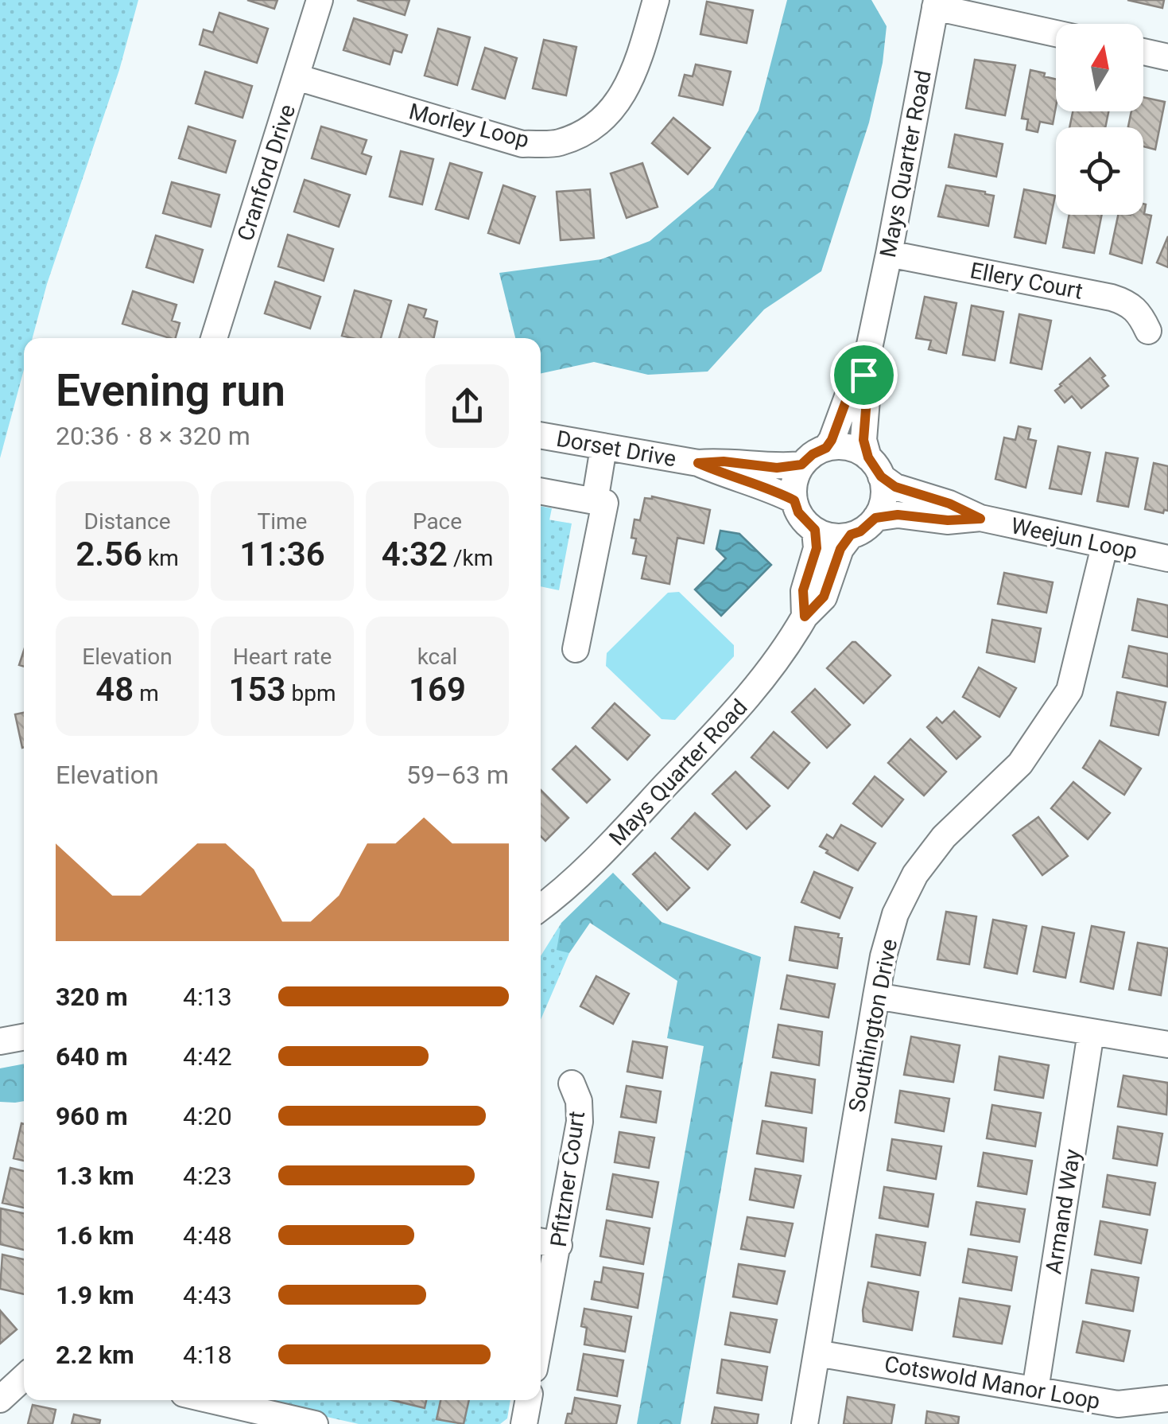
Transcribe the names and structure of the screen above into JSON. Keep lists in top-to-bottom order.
{
  "streets": {
    "street": [
      "Morley Loop",
      "Mays Quarter Road",
      "Cranford Drive",
      "Ellery Court",
      "Dorset Drive",
      "Weejun Loop",
      "Southington Drive",
      "Pfitzner Court",
      "Armand Way",
      "Cotswold Manor Loop"
    ]
  },
  "crossings": [
    ["Morley Loop", "Cranford Drive"],
    ["Mays Quarter Road", "Ellery Court"],
    ["Mays Quarter Road", "Dorset Drive"],
    ["Mays Quarter Road", "Weejun Loop"],
    ["Dorset Drive", "Weejun Loop"],
    ["Weejun Loop", "Southington Drive"],
    ["Southington Drive", "Cotswold Manor Loop"],
    ["Armand Way", "Cotswold Manor Loop"]
  ],
  "north": "top",
  "page": {
    "heading": ["Evening run", "20:36 · 8 × 320 m"],
    "stats": [
      ["Distance", "2.56 km"],
      ["Time", "11:36"],
      ["Pace", "4:32 /km"],
      ["Elevation", "48 m"],
      ["Heart rate", "153 bpm"],
      ["kcal", "169"]
    ],
    "chart": ["Elevation", "59–63 m"],
    "list": [
      {
        "name": "320 m",
        "note": "4:13"
      },
      {
        "name": "640 m",
        "note": "4:42"
      },
      {
        "name": "960 m",
        "note": "4:20"
      },
      {
        "name": "1.3 km",
        "note": "4:23"
      },
      {
        "name": "1.6 km",
        "note": "4:48"
      },
      {
        "name": "1.9 km",
        "note": "4:43"
      },
      {
        "name": "2.2 km",
        "note": "4:18"
      }
    ]
  }
}
